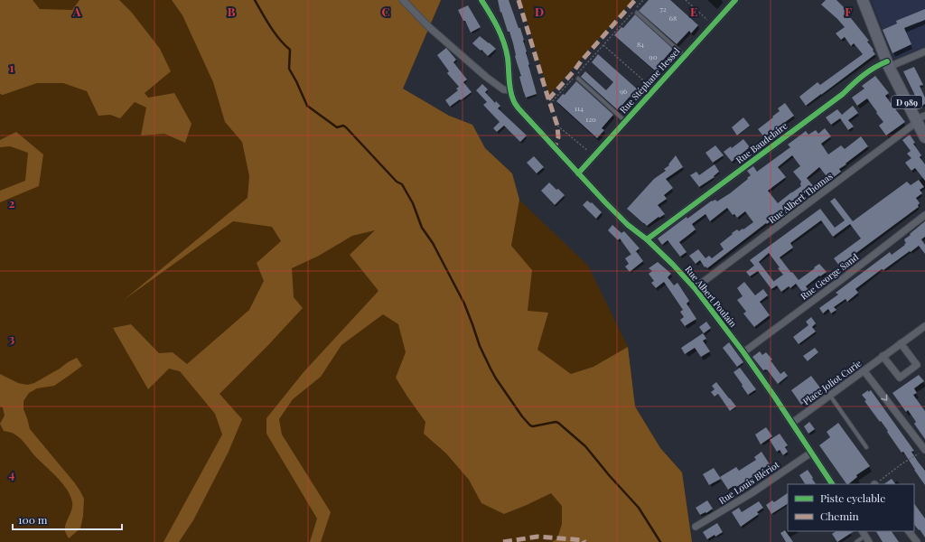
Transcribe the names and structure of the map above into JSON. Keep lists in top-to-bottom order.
{
  "streets": {
    "main road": ["D 989"],
    "street": [
      "Rue Stéphane Hessel",
      "Rue Baudelaire",
      "Rue Albert Thomas",
      "Rue George Sand",
      "Rue Albert Poulain",
      "Place Joliot Curie",
      "Rue Louis Blériot"
    ]
  },
  "crossings": [
    ["Rue Stéphane Hessel", "Rue Albert Poulain"],
    ["D 989", "Rue Baudelaire"],
    ["D 989", "Rue Albert Thomas"],
    ["Rue Baudelaire", "Rue Albert Poulain"],
    ["Rue Albert Thomas", "Rue Albert Poulain"],
    ["Rue George Sand", "Rue Albert Poulain"],
    ["Rue Albert Poulain", "Place Joliot Curie"],
    ["Rue Albert Poulain", "Rue Louis Blériot"]
  ],
  "house_numbers": [
    "72",
    "68",
    "84",
    "90",
    "96",
    "114",
    "120"
  ],
  "legend": ["Piste cyclable", "Chemin"],
  "scale_bar": "100 m",
  "grid": {
    "columns": [
      "A",
      "B",
      "C",
      "D",
      "E",
      "F"
    ],
    "rows": [
      "1",
      "2",
      "3",
      "4"
    ]
  }
}
